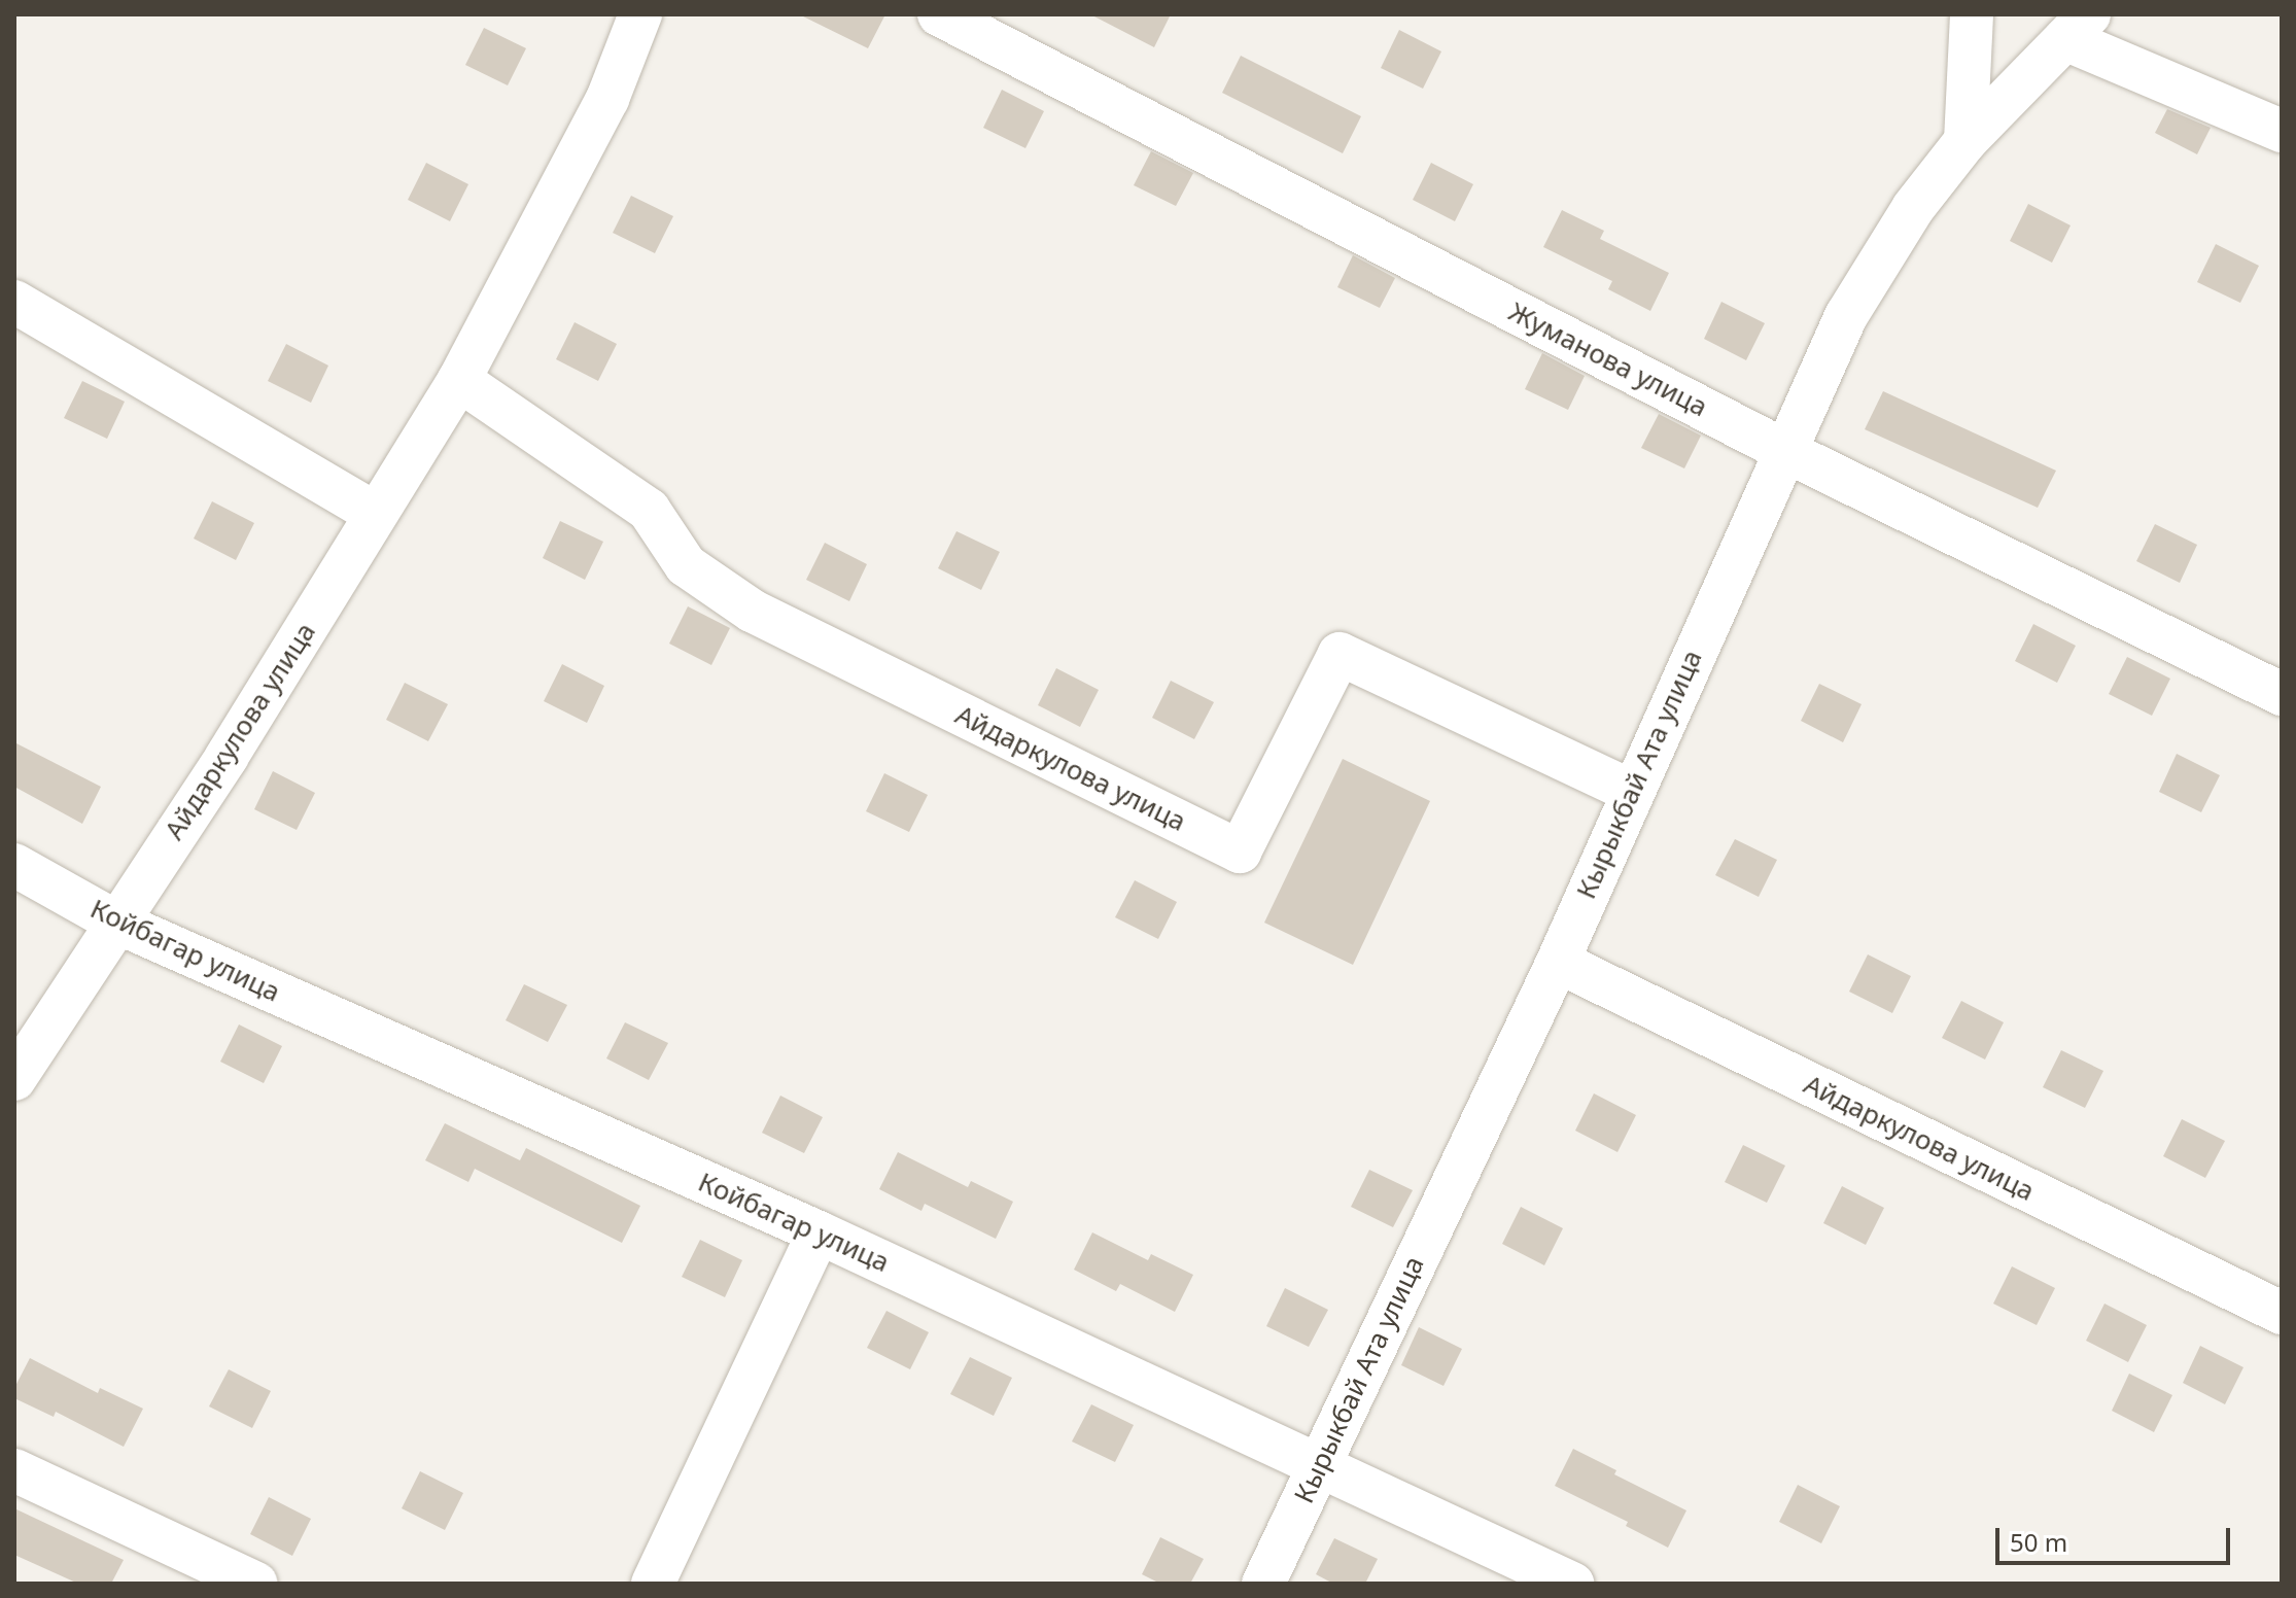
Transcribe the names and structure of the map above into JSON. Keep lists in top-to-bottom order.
{
  "streets": {
    "street": [
      "Жуманова улица",
      "Айдаркулова улица",
      "Кырыкбай Ата улица",
      "Койбагар улица"
    ]
  },
  "crossings": [
    ["Жуманова улица", "Кырыкбай Ата улица"],
    ["Айдаркулова улица", "Кырыкбай Ата улица"],
    ["Айдаркулова улица", "Койбагар улица"],
    ["Кырыкбай Ата улица", "Койбагар улица"]
  ],
  "scale_bar": "50 m"
}
